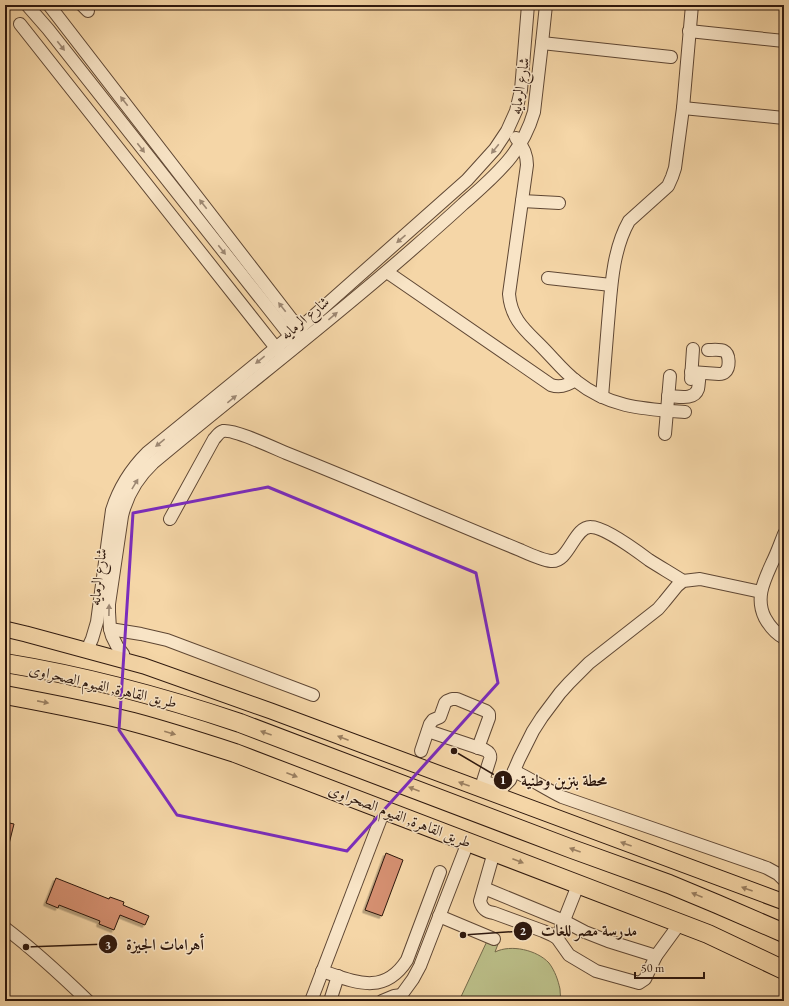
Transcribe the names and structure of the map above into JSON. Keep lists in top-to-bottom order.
{
  "streets": {
    "highway": ["طريق القاهرة, الفيوم الصحراوى"],
    "street": ["شارع الرمايه"]
  },
  "places": ["محطة بنزين وطنية", "مدرسة مصر للغات", "أهرامات الجيزة"],
  "scale_bar": "50 m"
}
